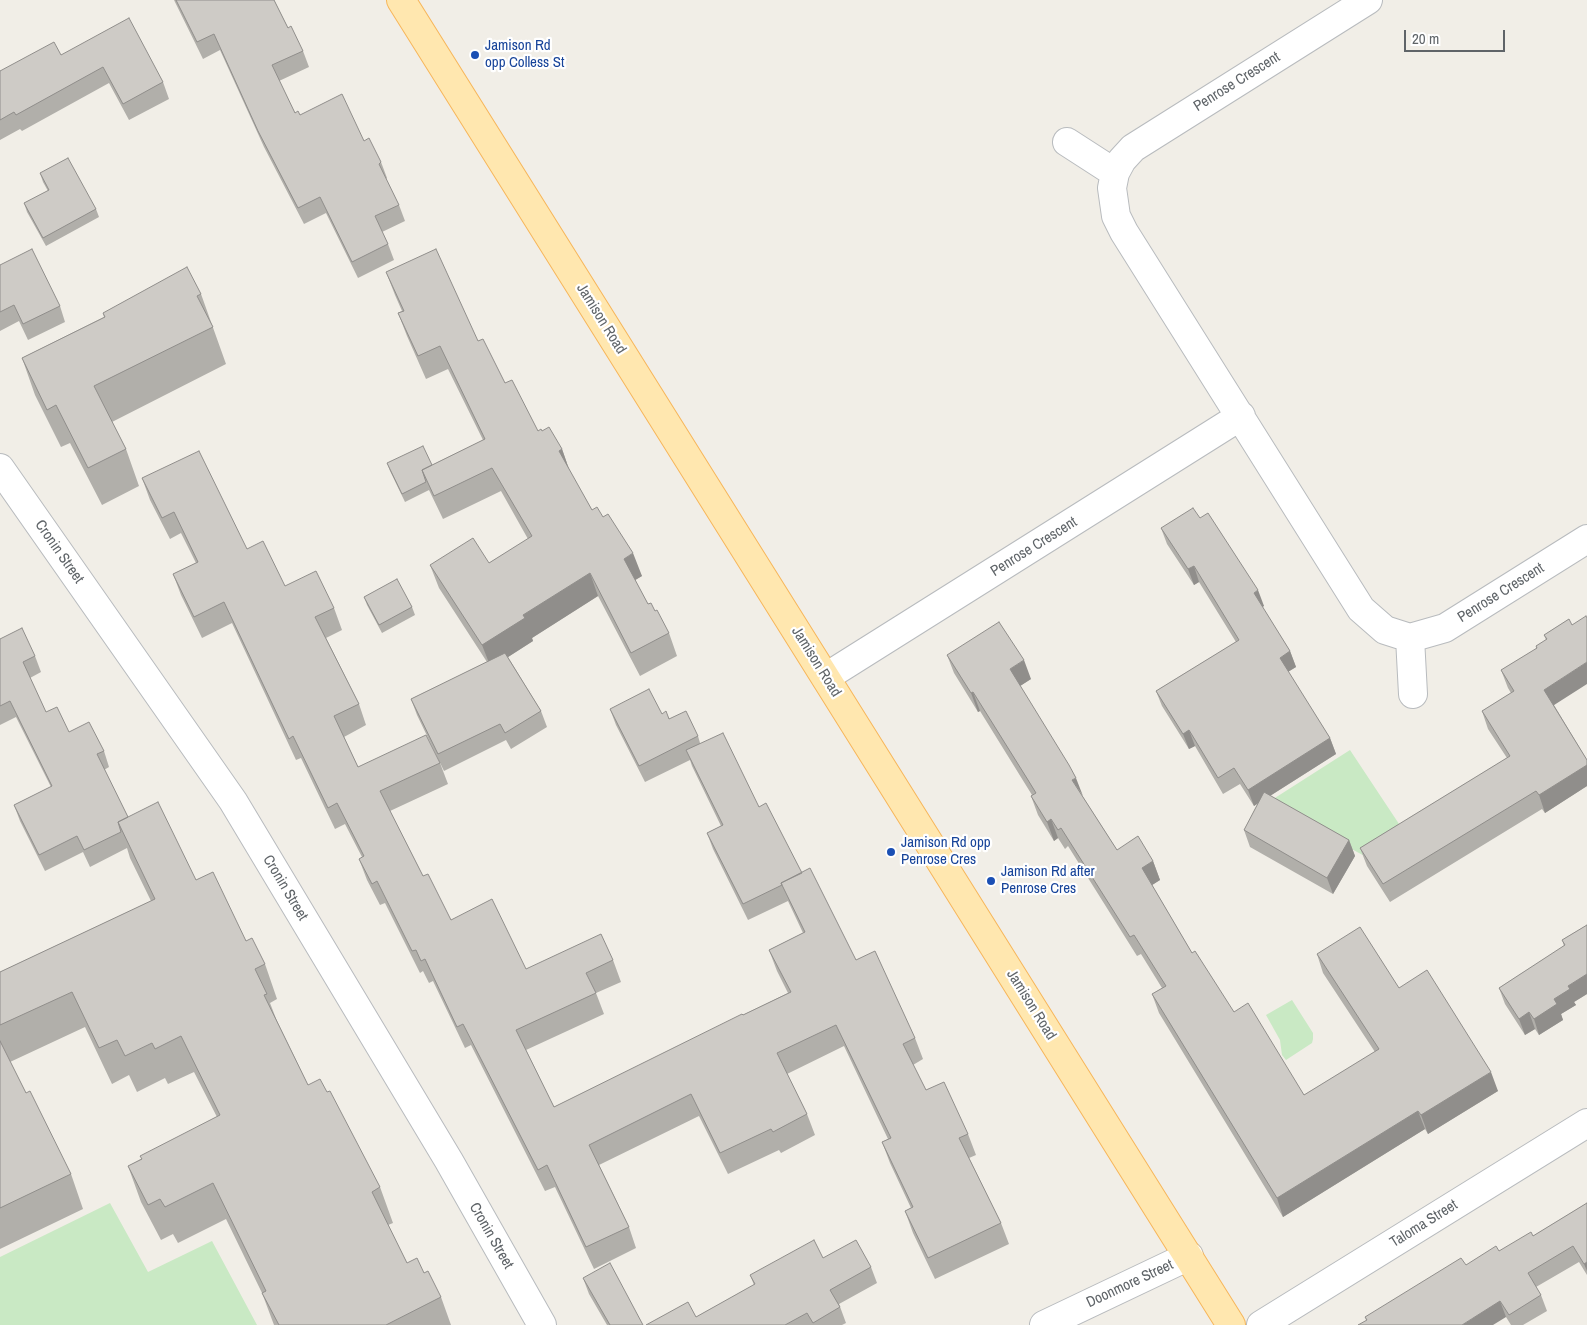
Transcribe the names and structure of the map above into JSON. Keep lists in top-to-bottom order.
{
  "streets": {
    "main road": ["Jamison Road"],
    "street": [
      "Penrose Crescent",
      "Cronin Street",
      "Taloma Street",
      "Doonmore Street"
    ]
  },
  "crossings": [
    ["Penrose Crescent", "Jamison Road"],
    ["Jamison Road", "Doonmore Street"]
  ],
  "places": ["Jamison Rd opp Colless St", "Jamison Rd opp Penrose Cres", "Jamison Rd after Penrose Cres"],
  "scale_bar": "20 m"
}
